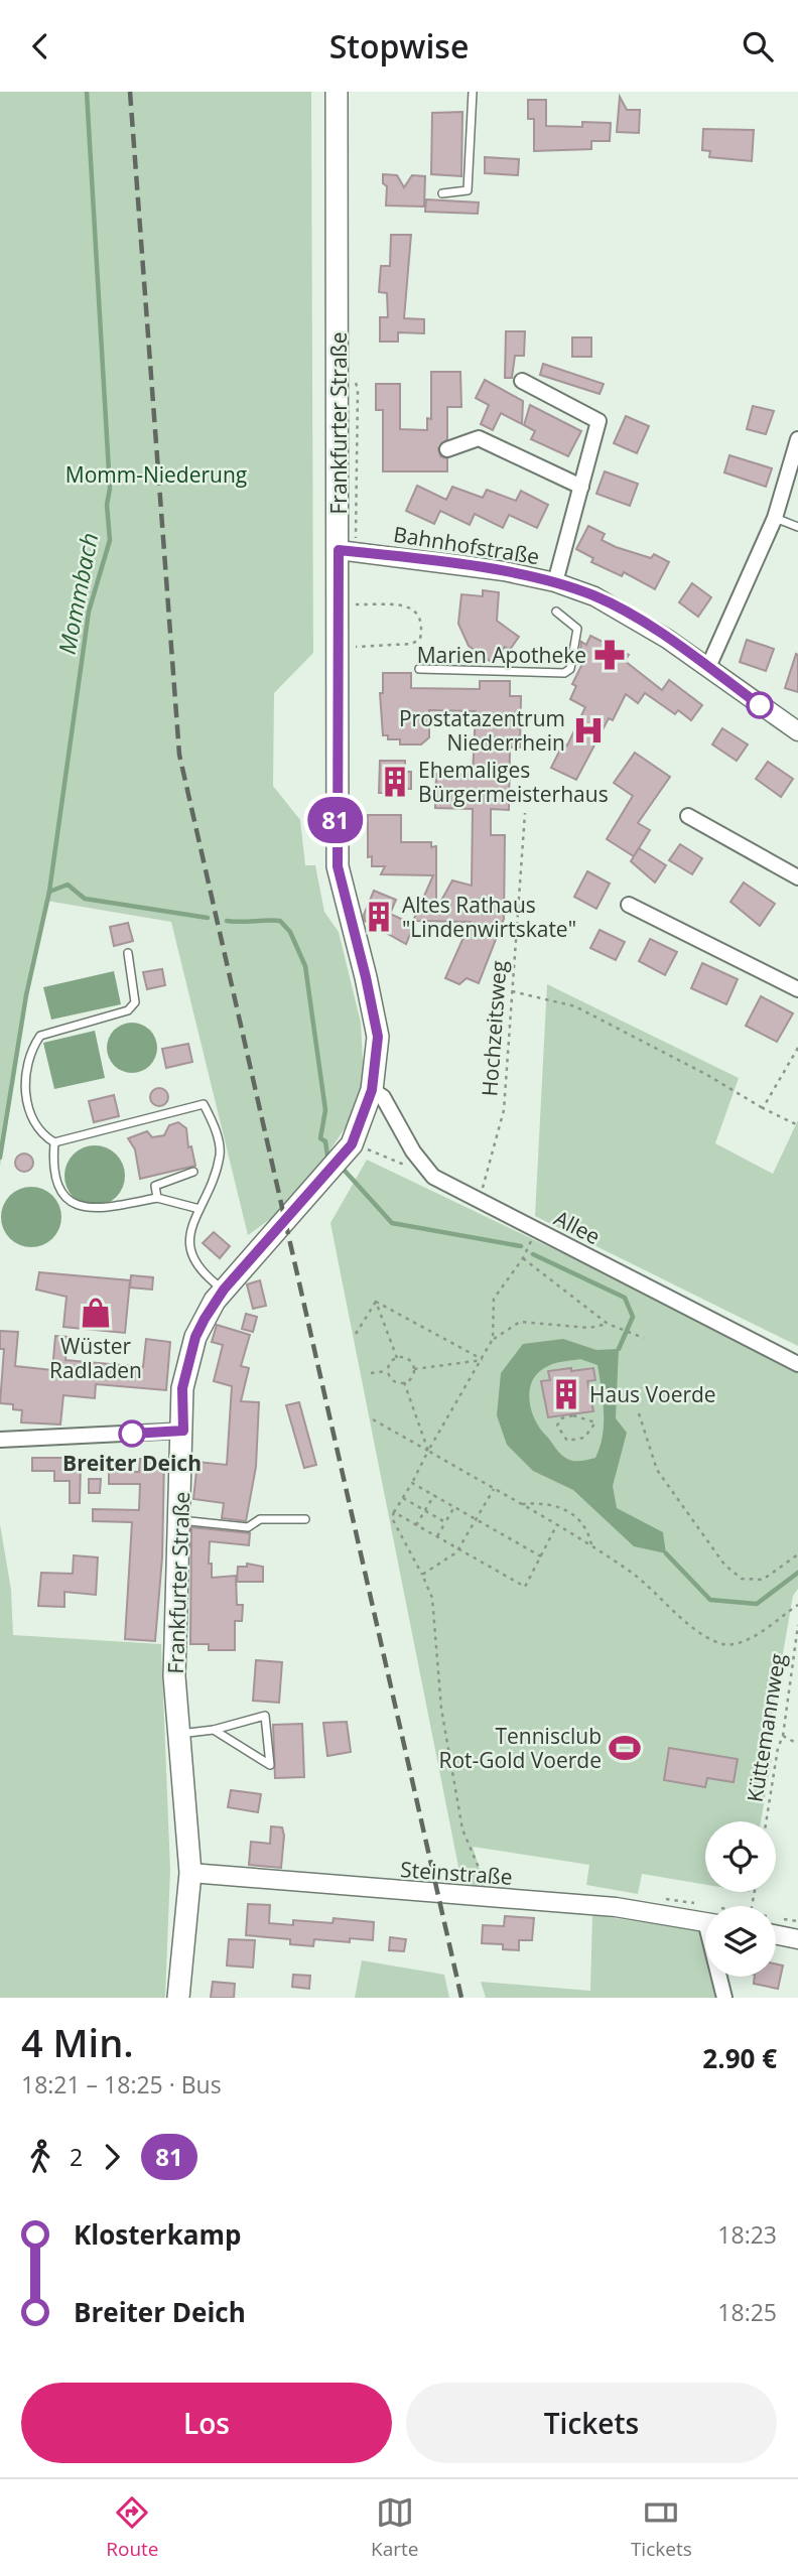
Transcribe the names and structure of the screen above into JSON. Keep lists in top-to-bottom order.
{
  "streets": {
    "main road": ["Frankfurter Straße"],
    "street": ["Bahnhofstraße", "Allee", "Steinstraße"],
    "path": ["Hochzeitsweg", "Küttemannweg"]
  },
  "crossings": [
    ["Frankfurter Straße", "Bahnhofstraße"],
    ["Frankfurter Straße", "Allee"],
    ["Frankfurter Straße", "Steinstraße"],
    ["Hochzeitsweg", "Allee"]
  ],
  "water": ["Mommbach"],
  "parks": ["Momm-Niederung"],
  "places": {
    "pharmacy": ["Marien Apotheke"],
    "hospital": ["Prostatazentrum Niederrhein"],
    "building": ["Ehemaliges Bürgermeisterhaus", "Altes Rathaus \"Lindenwirtskate\"", "Haus Voerde"],
    "shop": ["Wüster Radladen"],
    "other": ["Breiter Deich"],
    "sports": ["Tennisclub Rot-Gold Voerde"]
  },
  "lines": ["bus line 81"],
  "page": {
    "header": "Stopwise",
    "on_map": "81",
    "heading": ["4 Min.", "18:21 – 18:25 · Bus", "2.90 €"],
    "legs": ["2", "81"],
    "list": [
      {
        "name": "Klosterkamp",
        "value": "18:23"
      },
      {
        "name": "Breiter Deich",
        "value": "18:25"
      }
    ],
    "buttons": ["Los", "Tickets"],
    "tabs": ["Route", "Karte", "Tickets"]
  }
}
